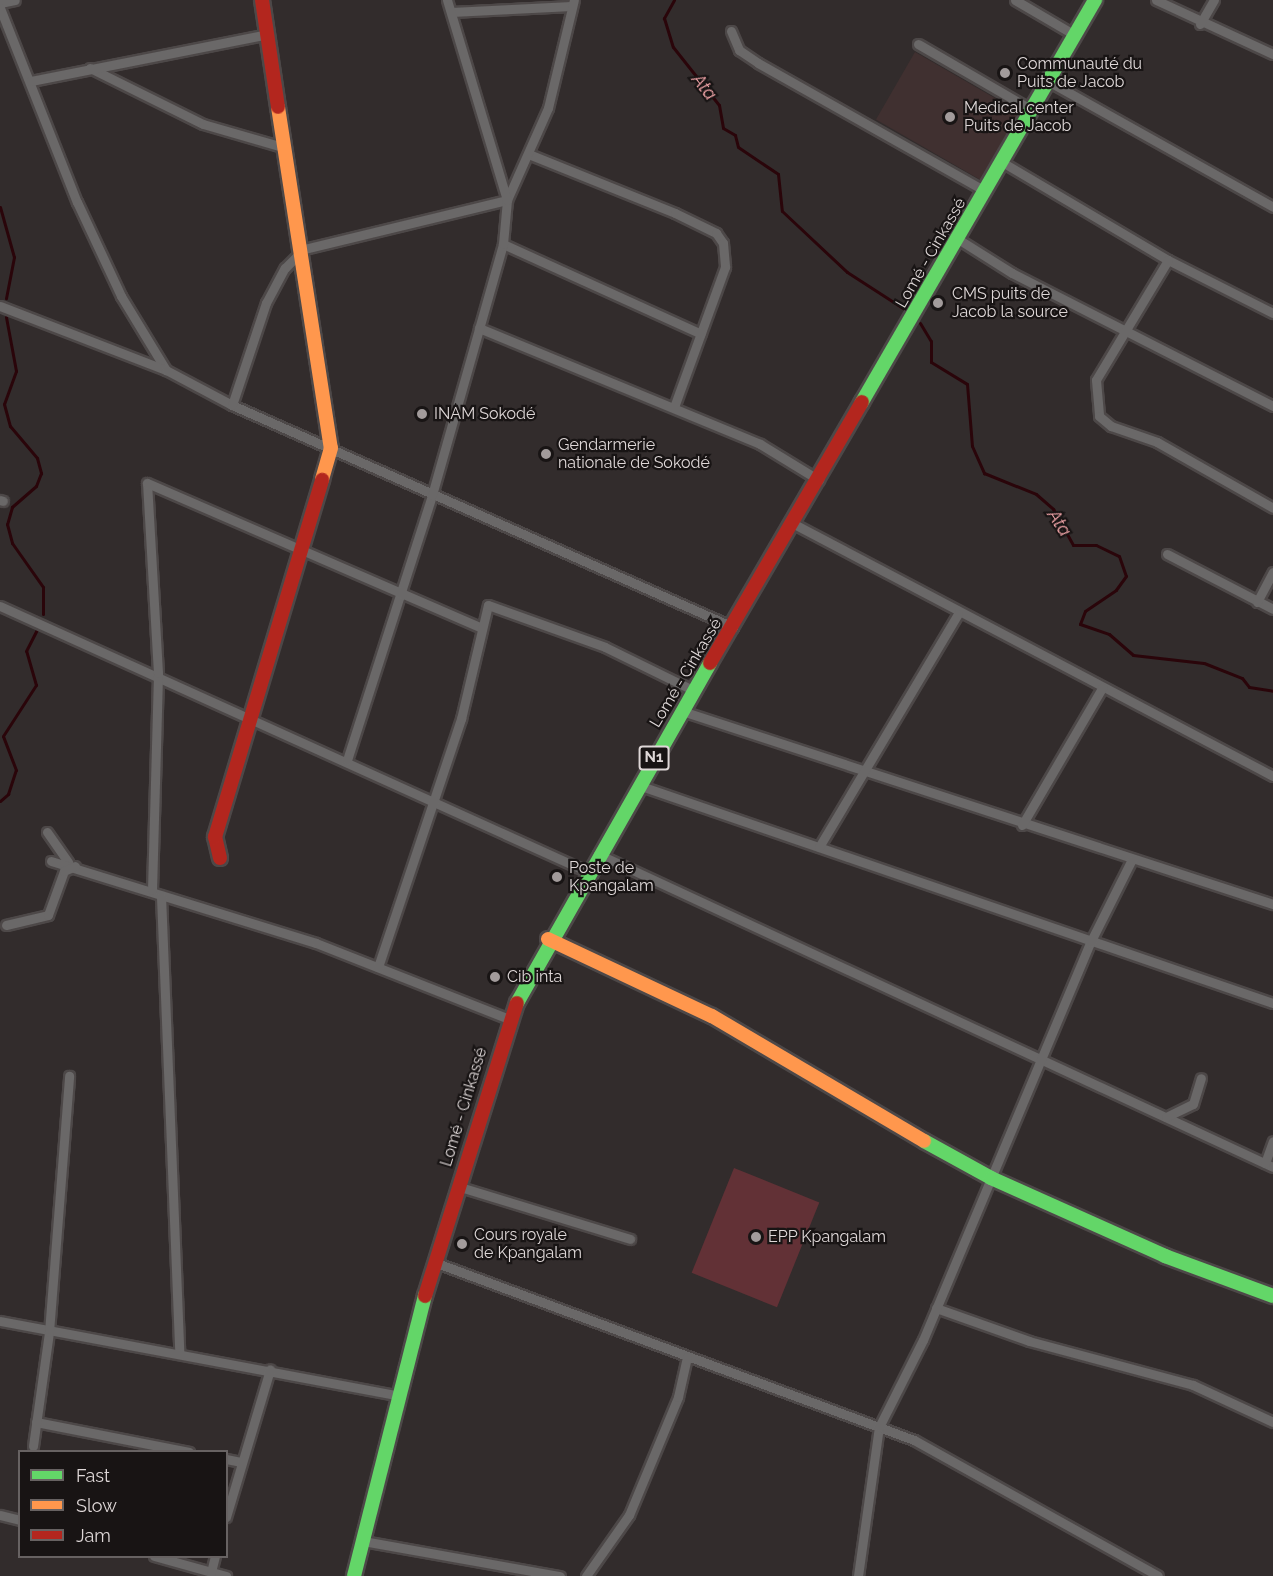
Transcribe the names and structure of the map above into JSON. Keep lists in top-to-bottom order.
{
  "streets": {
    "main road": ["Lomé - Cinkassé", "N1"]
  },
  "water": ["Ata"],
  "places": [
    "Communauté du Puits de Jacob",
    "Medical center Puits de Jacob",
    "CMS puits de Jacob la source",
    "INAM Sokodé",
    "Gendarmerie nationale de Sokodé",
    "Poste de Kpangalam",
    "Cib inta",
    "EPP Kpangalam",
    "Cours royale de Kpangalam"
  ],
  "legend": ["Fast", "Slow", "Jam"]
}
